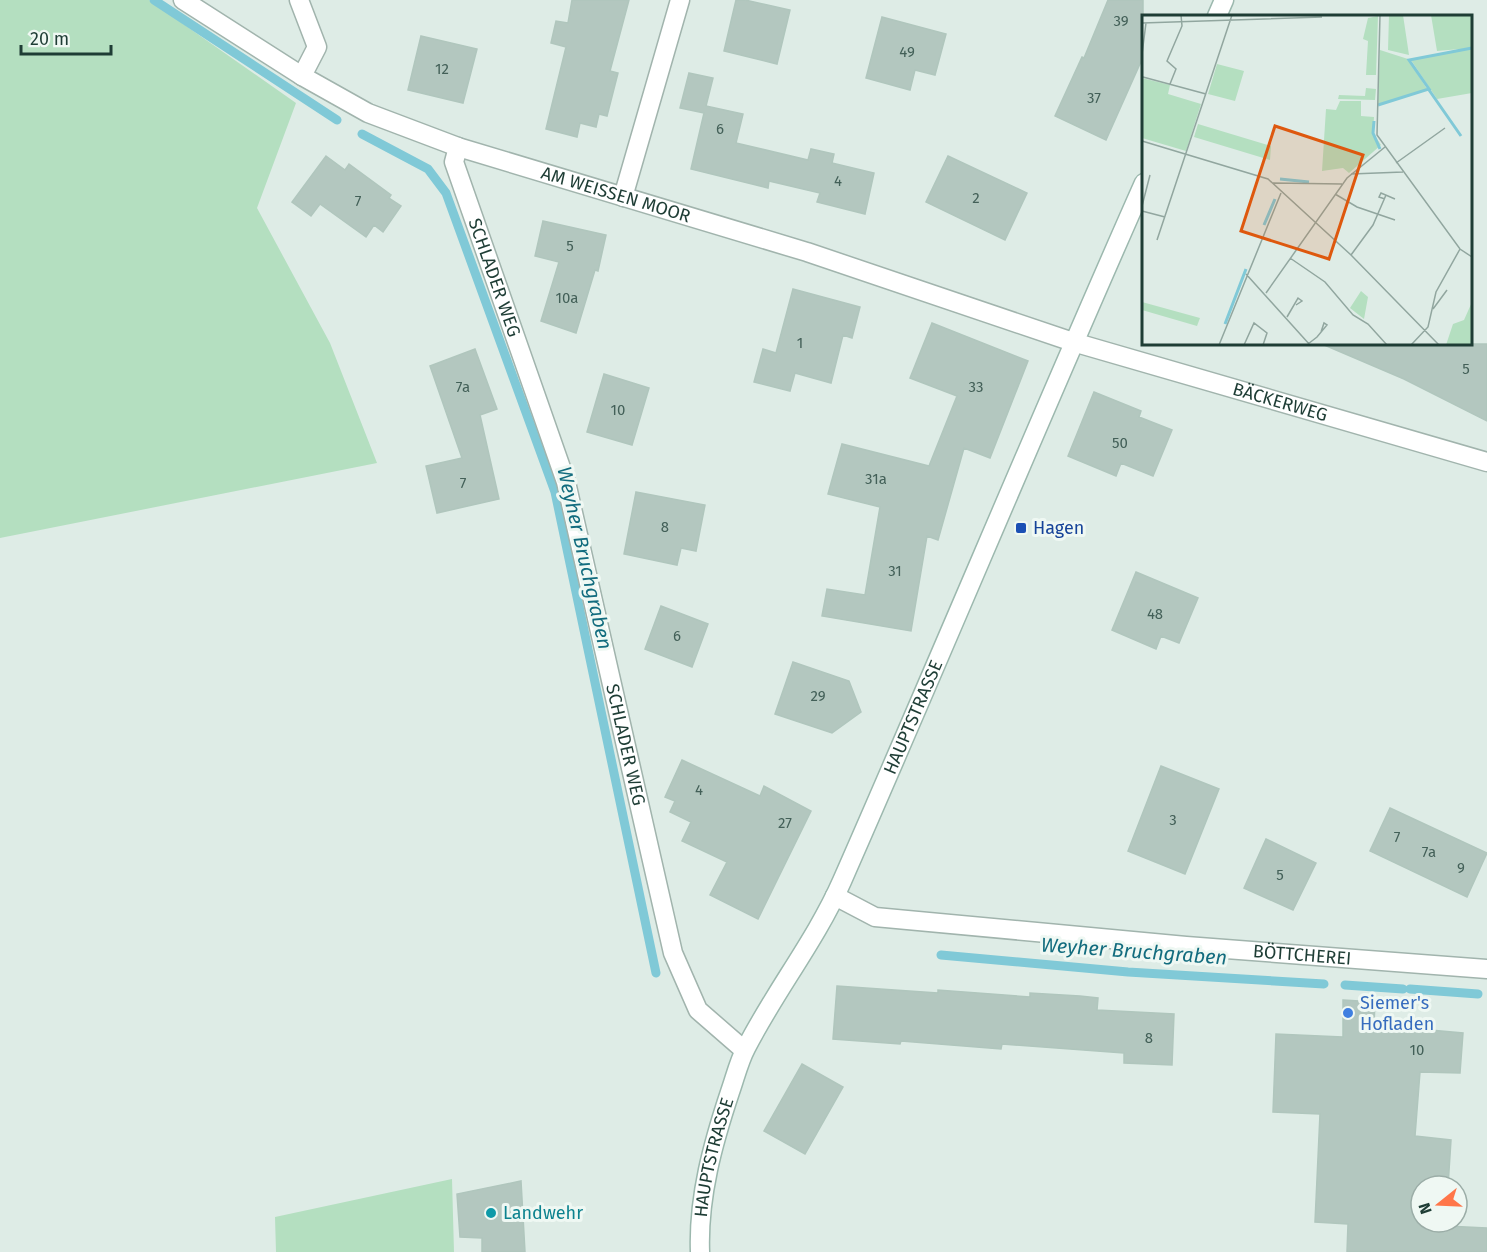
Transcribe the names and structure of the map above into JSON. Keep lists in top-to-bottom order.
{
  "streets": {
    "street": [
      "AM WEISSEN MOOR",
      "SCHLADER WEG",
      "BÄCKERWEG",
      "HAUPTSTRASSE",
      "BÖTTCHEREI"
    ]
  },
  "crossings": [
    ["AM WEISSEN MOOR", "SCHLADER WEG"],
    ["AM WEISSEN MOOR", "BÄCKERWEG"],
    ["AM WEISSEN MOOR", "HAUPTSTRASSE"],
    ["SCHLADER WEG", "HAUPTSTRASSE"],
    ["BÄCKERWEG", "HAUPTSTRASSE"],
    ["HAUPTSTRASSE", "BÖTTCHEREI"]
  ],
  "water": ["Weyher Bruchgraben"],
  "places": {
    "transit": ["Hagen"],
    "other": ["Siemer's Hofladen", "Landwehr"]
  },
  "house_numbers": [
    "39",
    "49",
    "12",
    "37",
    "6",
    "4",
    "2",
    "7",
    "5",
    "10a",
    "1",
    "5",
    "7a",
    "33",
    "10",
    "50",
    "31a",
    "7",
    "8",
    "31",
    "48",
    "6",
    "29",
    "4",
    "3",
    "27",
    "7",
    "7a",
    "9",
    "5",
    "8",
    "10"
  ],
  "scale_bar": "20 m",
  "north": "left"
}
